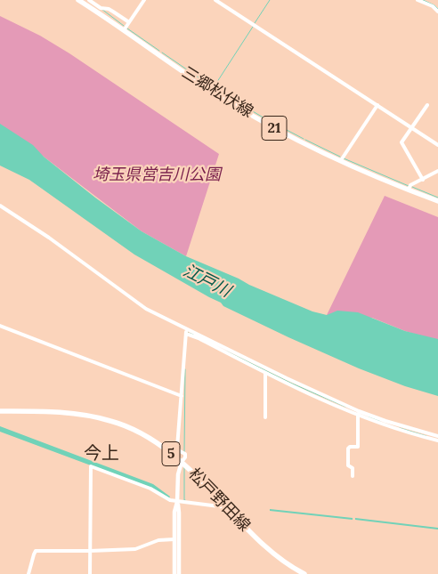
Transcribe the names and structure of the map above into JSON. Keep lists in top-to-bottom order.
{
  "streets": {
    "main road": [
      "三郷松伏線",
      "21",
      "5",
      "松戸野田線"
    ]
  },
  "districts": ["今上"],
  "water": ["江戸川"],
  "parks": ["埼玉県営吉川公園"]
}
